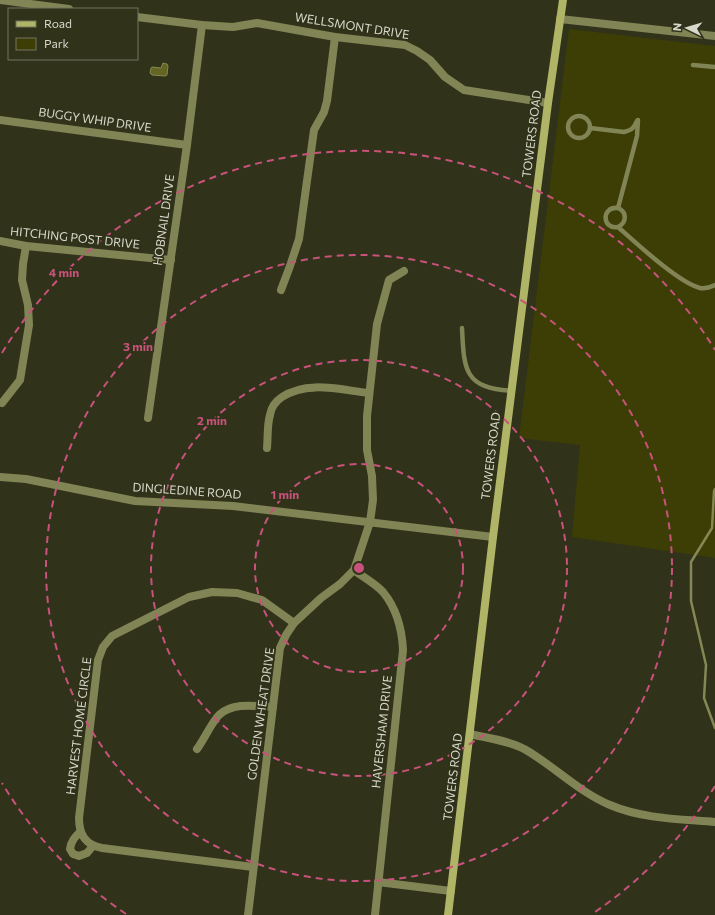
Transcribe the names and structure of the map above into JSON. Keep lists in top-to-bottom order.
{
  "streets": {
    "main road": ["TOWERS ROAD"],
    "street": [
      "WELLSMONT DRIVE",
      "BUGGY WHIP DRIVE",
      "HOBNAIL DRIVE",
      "HITCHING POST DRIVE",
      "DINGLEDINE ROAD",
      "GOLDEN WHEAT DRIVE",
      "HARVEST HOME CIRCLE",
      "HAVERSHAM DRIVE"
    ]
  },
  "crossings": [
    ["WELLSMONT DRIVE", "TOWERS ROAD"],
    ["WELLSMONT DRIVE", "HOBNAIL DRIVE"],
    ["BUGGY WHIP DRIVE", "HOBNAIL DRIVE"],
    ["TOWERS ROAD", "DINGLEDINE ROAD"],
    ["HOBNAIL DRIVE", "HITCHING POST DRIVE"],
    ["DINGLEDINE ROAD", "GOLDEN WHEAT DRIVE"],
    ["GOLDEN WHEAT DRIVE", "HARVEST HOME CIRCLE"],
    ["GOLDEN WHEAT DRIVE", "HAVERSHAM DRIVE"]
  ],
  "legend": ["Road", "Park"],
  "north": "left",
  "rings": [
    "4 min",
    "3 min",
    "2 min",
    "1 min"
  ]
}
